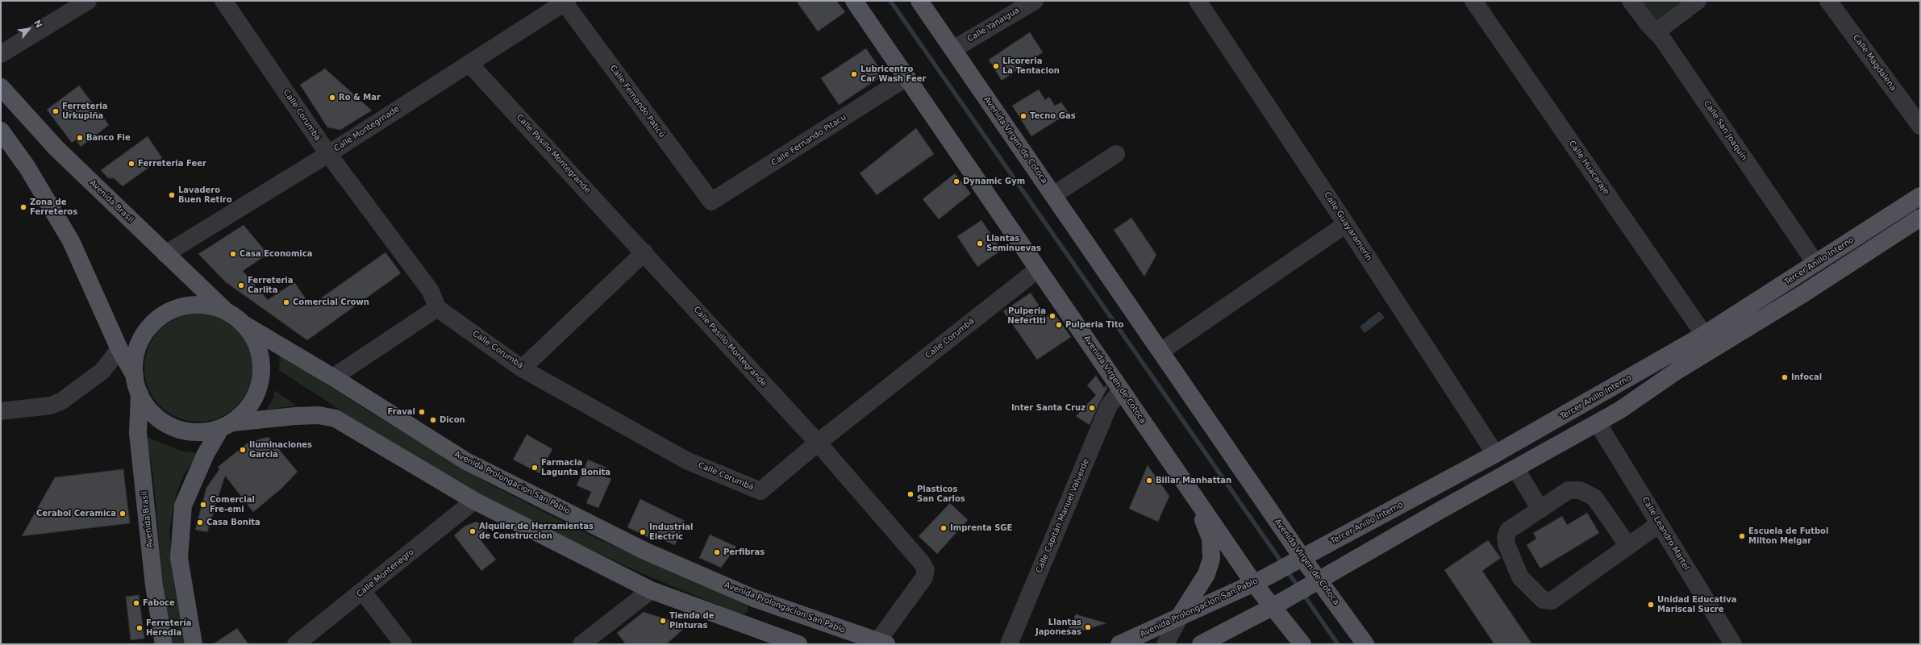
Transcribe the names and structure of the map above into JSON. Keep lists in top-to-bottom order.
{
  "streets": {
    "main road": [
      "Avenida Virgen de Cotoca",
      "Avenida Brasil",
      "Tercer Anillo Interno",
      "Avenida Prolongacion San Pablo"
    ],
    "street": [
      "Calle Yanaigua",
      "Calle Magdalena",
      "Calle Fernando Paticú",
      "Calle Corumbá",
      "Calle Montegrnade",
      "Calle San Joaquín",
      "Calle Fernando Pitacu",
      "Calle Pasillo Montegrande",
      "Calle Huacaraje",
      "Calle Guayaramerín",
      "Calle Capitán Manuel Valverde",
      "Calle Leandro Martel",
      "Calle Montenegro"
    ]
  },
  "crossings": [
    ["Calle Yanaigua", "Avenida Virgen de Cotoca"],
    ["Calle Fernando Paticú", "Calle Montegrnade"],
    ["Calle Fernando Paticú", "Calle Fernando Pitacu"],
    ["Calle Corumbá", "Calle Montegrnade"],
    ["Calle Corumbá", "Avenida Virgen de Cotoca"],
    ["Calle Corumbá", "Calle Pasillo Montegrande"],
    ["Calle Montegrnade", "Calle Pasillo Montegrande"],
    ["Calle Montegrnade", "Avenida Brasil"],
    ["Calle San Joaquín", "Tercer Anillo Interno"],
    ["Calle Fernando Pitacu", "Avenida Virgen de Cotoca"],
    ["Avenida Virgen de Cotoca", "Tercer Anillo Interno"],
    ["Avenida Virgen de Cotoca", "Avenida Prolongacion San Pablo"],
    ["Avenida Virgen de Cotoca", "Calle Capitán Manuel Valverde"],
    ["Calle Pasillo Montegrande", "Avenida Prolongacion San Pablo"],
    ["Calle Huacaraje", "Tercer Anillo Interno"],
    ["Avenida Brasil", "Avenida Prolongacion San Pablo"],
    ["Calle Guayaramerín", "Tercer Anillo Interno"],
    ["Tercer Anillo Interno", "Avenida Prolongacion San Pablo"]
  ],
  "places": [
    "Licoreria La Tentacion",
    "Lubricentro Car Wash Feer",
    "Ro & Mar",
    "Ferreteria Urkupiña",
    "Tecno Gas",
    "Banco Fie",
    "Ferreteria Feer",
    "Dynamic Gym",
    "Lavadero Buen Retiro",
    "Zona de Ferreteros",
    "Llantas Seminuevas",
    "Casa Economica",
    "Ferreteria Carlita",
    "Comercial Crown",
    "Pulperia Nefertiti",
    "Pulperia Tito",
    "Infocal",
    "Inter Santa Cruz",
    "Fraval",
    "Dicon",
    "Iluminaciones Garcia",
    "Farmacia Lagunta Bonita",
    "Billar Manhattan",
    "Plasticos San Carlos",
    "Comercial Fre-emi",
    "Cerabol Ceramica",
    "Casa Bonita",
    "Imprenta SGE",
    "Alquiler de Herramientas de Construccion",
    "Industrial Electric",
    "Escuela de Futbol Milton Melgar",
    "Perfibras",
    "Faboce",
    "Unidad Educativa Mariscal Sucre",
    "Tienda de Pinturas",
    "Llantas Japonesas",
    "Ferretería Heredia"
  ],
  "north": "top right"
}
